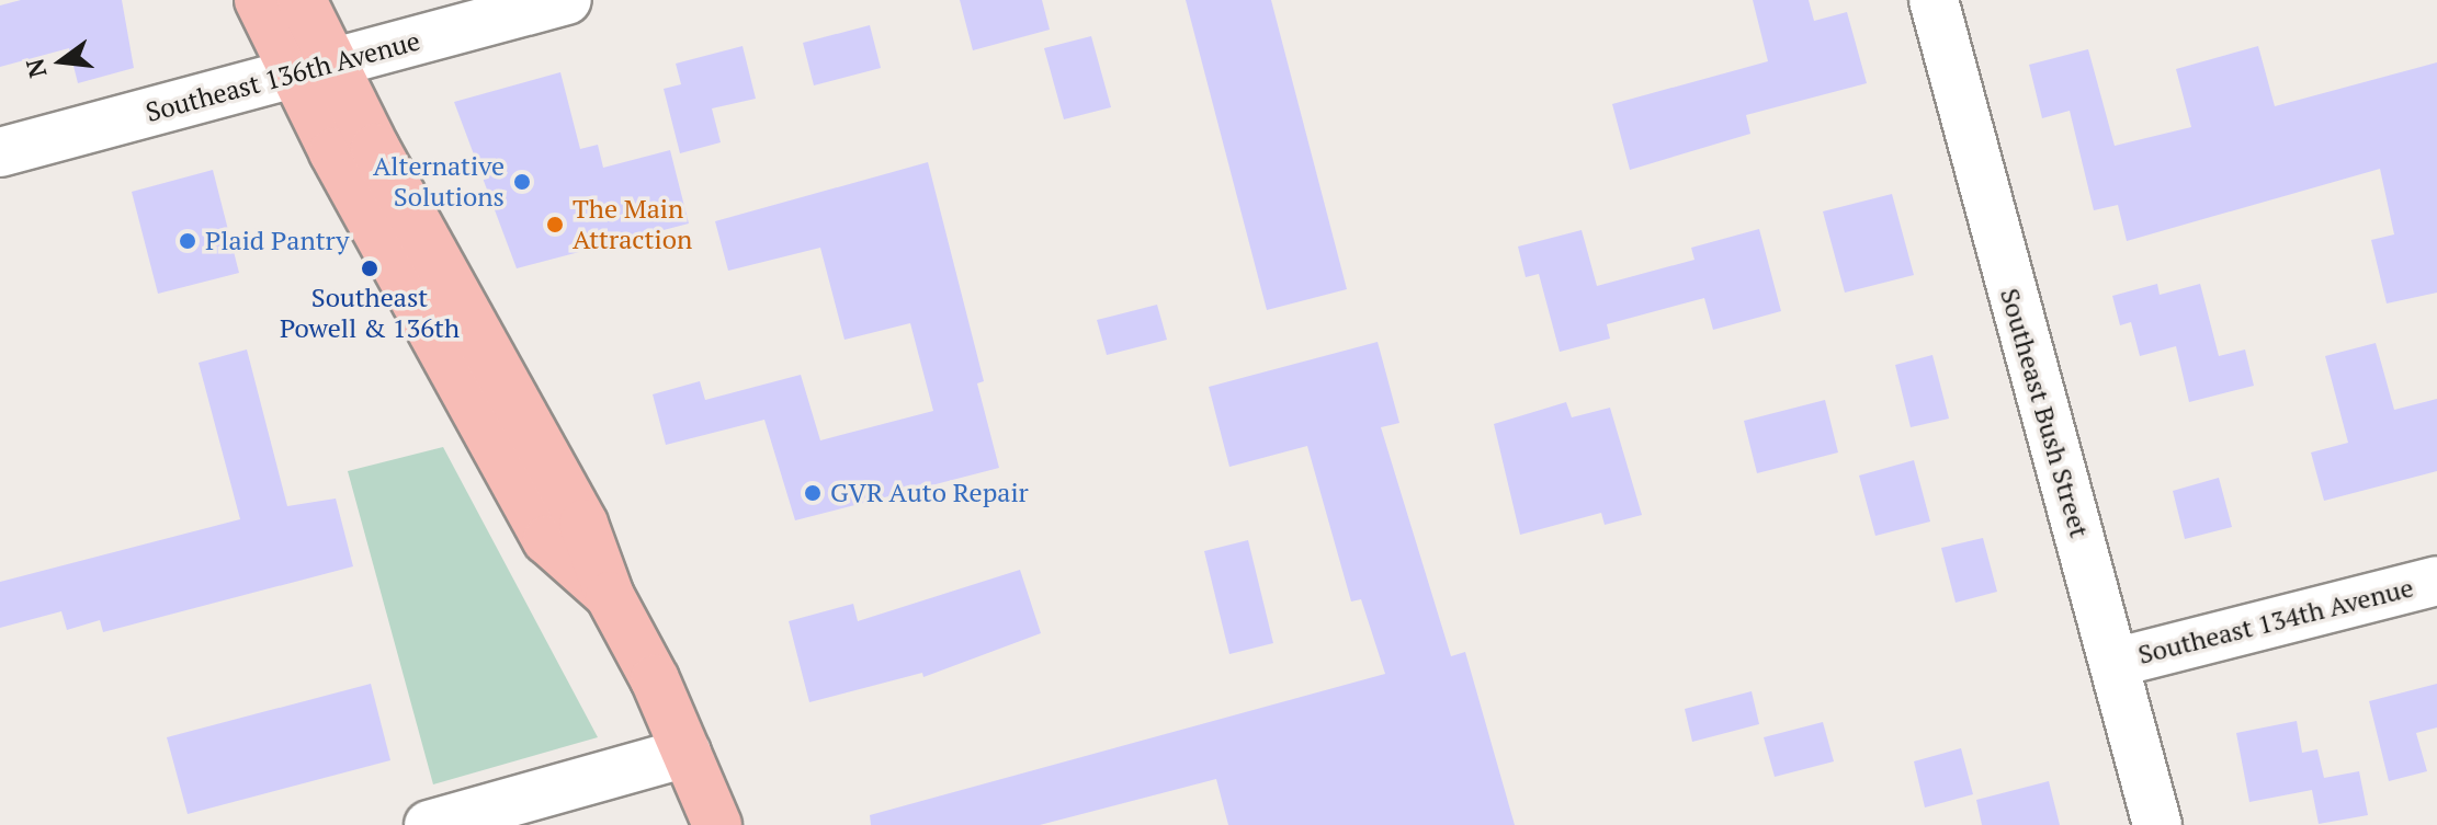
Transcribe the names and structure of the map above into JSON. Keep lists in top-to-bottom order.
{
  "streets": {
    "street": ["Southeast 136th Avenue", "Southeast Bush Street", "Southeast 134th Avenue"]
  },
  "crossings": [
    ["Southeast Bush Street", "Southeast 134th Avenue"]
  ],
  "places": [
    "Alternative Solutions",
    "The Main Attraction",
    "Plaid Pantry",
    "Southeast Powell & 136th",
    "GVR Auto Repair"
  ],
  "north": "left"
}
